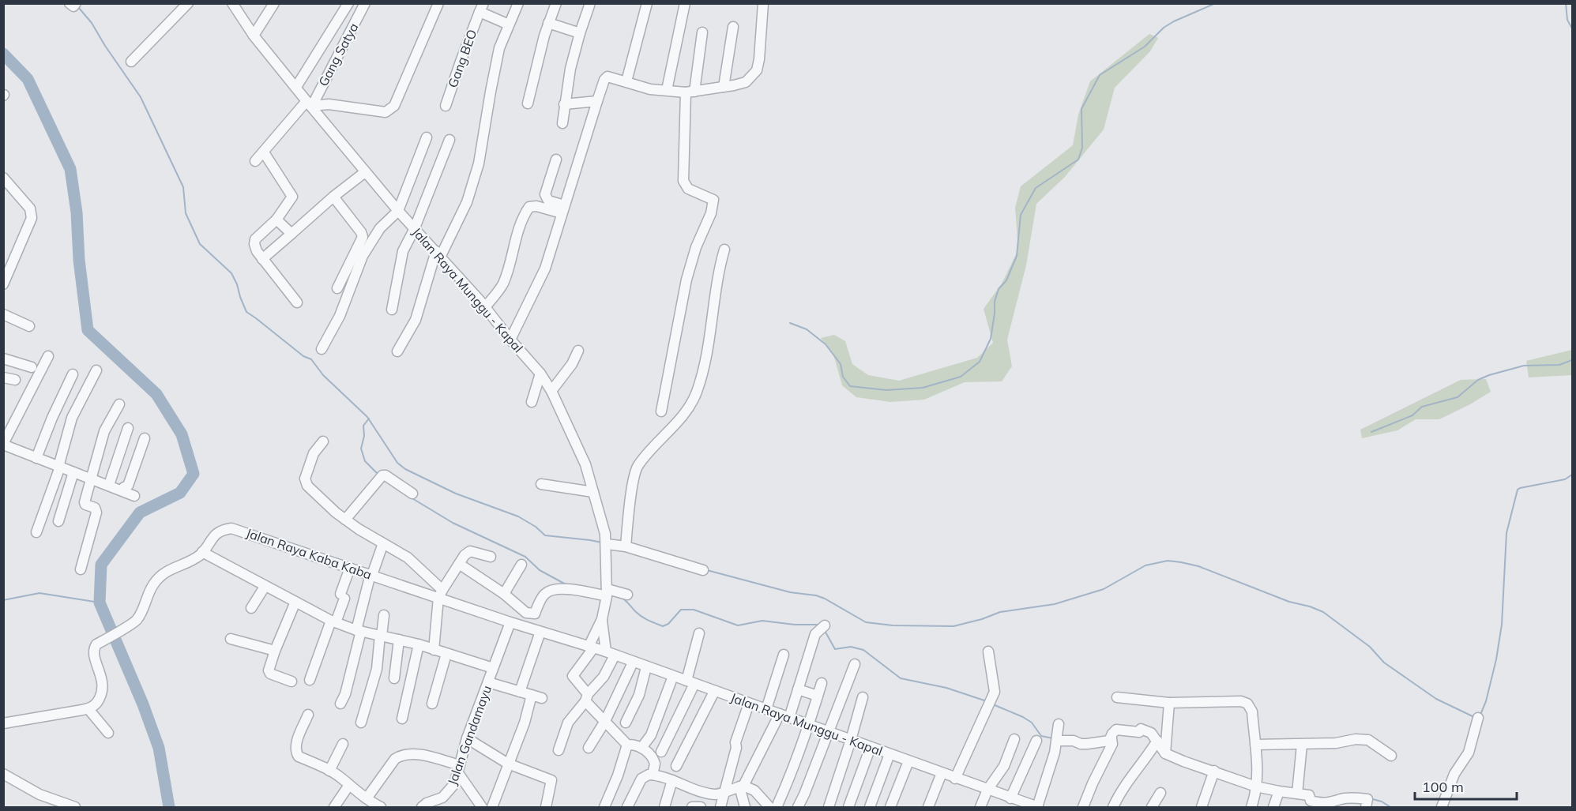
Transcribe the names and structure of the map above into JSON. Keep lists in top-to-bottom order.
{
  "streets": {
    "street": [
      "Gang Satya",
      "Gang BEO",
      "Jalan Raya Munggu - Kapal",
      "Jalan Raya Kaba Kaba",
      "Jalan Gandamayu"
    ]
  },
  "crossings": [
    ["Gang Satya", "Jalan Raya Munggu - Kapal"],
    ["Jalan Raya Munggu - Kapal", "Jalan Raya Kaba Kaba"],
    ["Jalan Raya Kaba Kaba", "Jalan Gandamayu"]
  ],
  "scale_bar": "100 m"
}
